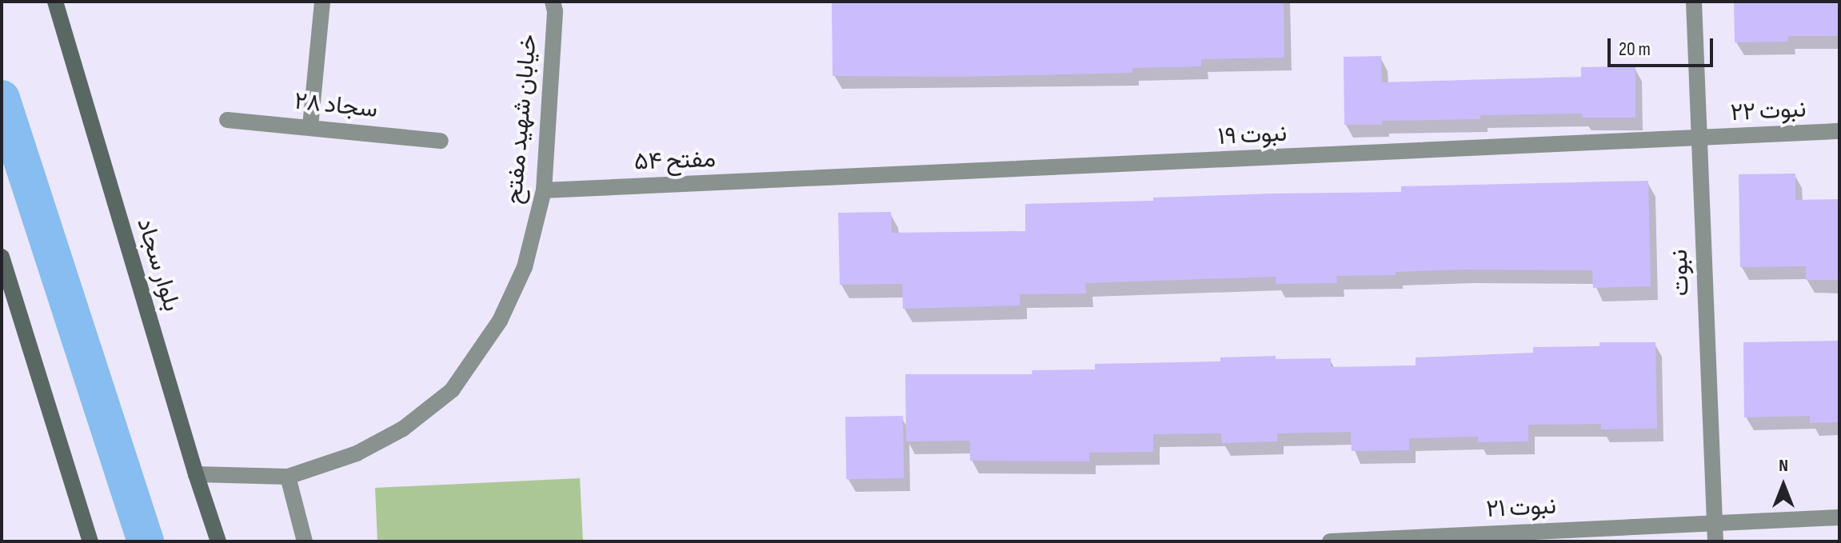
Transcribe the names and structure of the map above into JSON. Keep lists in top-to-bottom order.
{
  "streets": {
    "main road": ["بلوار سجاد"],
    "street": [
      "سجاد ۲۸",
      "نبوت ۲۲",
      "خیابان شهید مفتح",
      "نبوت ۱۹",
      "مفتح ۵۴",
      "نبوت",
      "نبوت ۲۱"
    ]
  },
  "crossings": [
    ["نبوت ۲۲", "نبوت ۱۹"],
    ["نبوت ۲۲", "نبوت"],
    ["خیابان شهید مفتح", "مفتح ۵۴"],
    ["خیابان شهید مفتح", "بلوار سجاد"],
    ["نبوت ۱۹", "مفتح ۵۴"],
    ["نبوت ۱۹", "نبوت"],
    ["نبوت", "نبوت ۲۱"]
  ],
  "scale_bar": "20 m",
  "north": "top"
}
